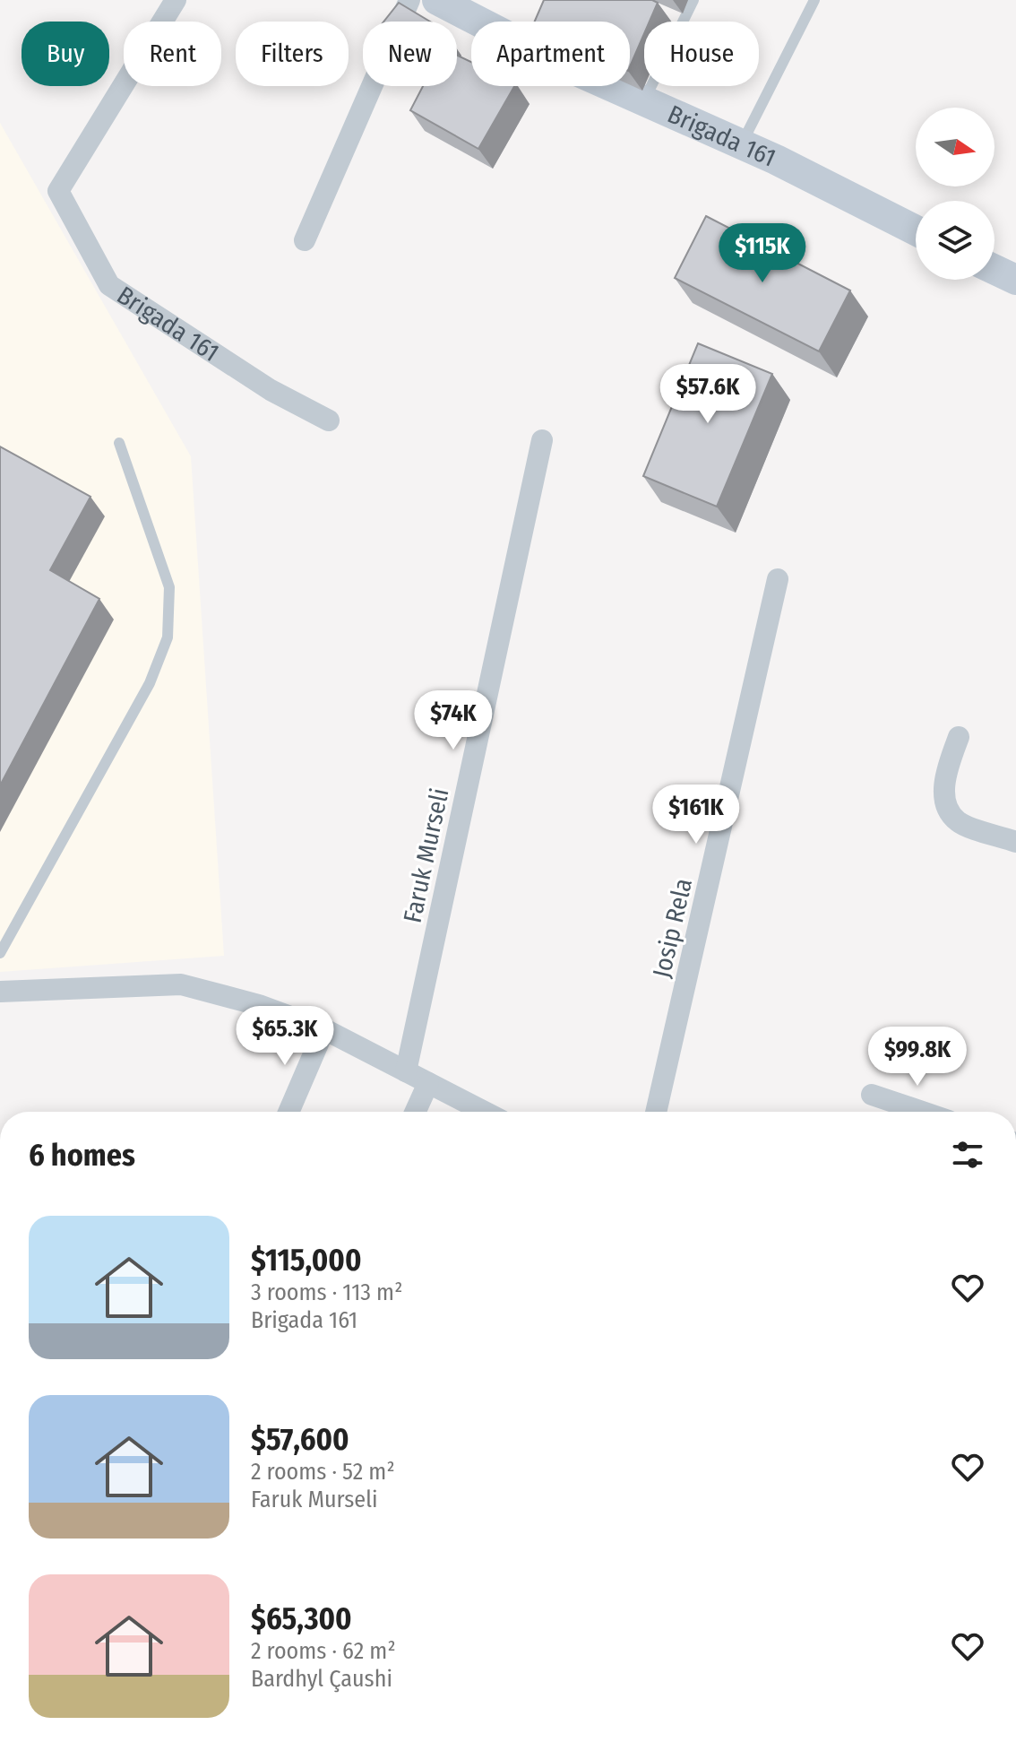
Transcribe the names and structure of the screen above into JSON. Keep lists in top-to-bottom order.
{
  "streets": {
    "street": ["Brigada 161", "Faruk Murseli", "Josip Rela"]
  },
  "north": "right",
  "page": {
    "chip": [
      "Buy",
      "Rent",
      "Filters",
      "New",
      "Apartment",
      "House"
    ],
    "price": [
      "$115K",
      "$57.6K",
      "$74K",
      "$161K",
      "$65.3K",
      "$99.8K"
    ],
    "heading": "6 homes",
    "list": [
      {
        "name": "$115,000",
        "note": "3 rooms · 113 m² · Brigada 161"
      },
      {
        "name": "$57,600",
        "note": "2 rooms · 52 m² · Faruk Murseli"
      },
      {
        "name": "$65,300",
        "note": "2 rooms · 62 m² · Bardhyl Çaushi"
      }
    ]
  }
}
